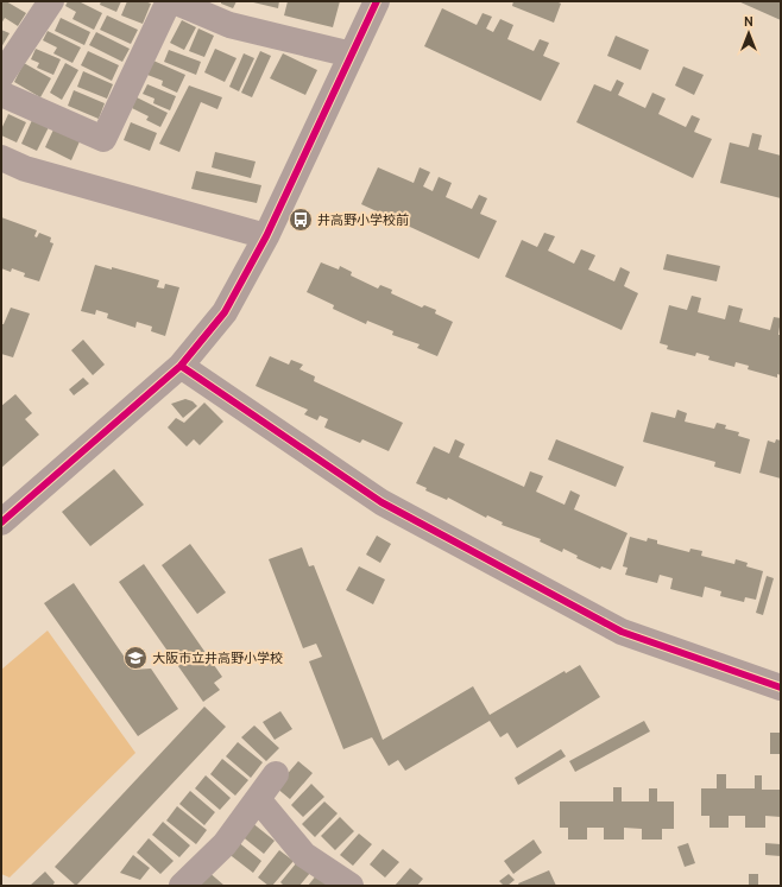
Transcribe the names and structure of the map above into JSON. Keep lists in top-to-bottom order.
{
  "places": {
    "bus stop": ["井高野小学校前"],
    "school or university": ["大阪市立井高野小学校"]
  },
  "north": "top"
}
